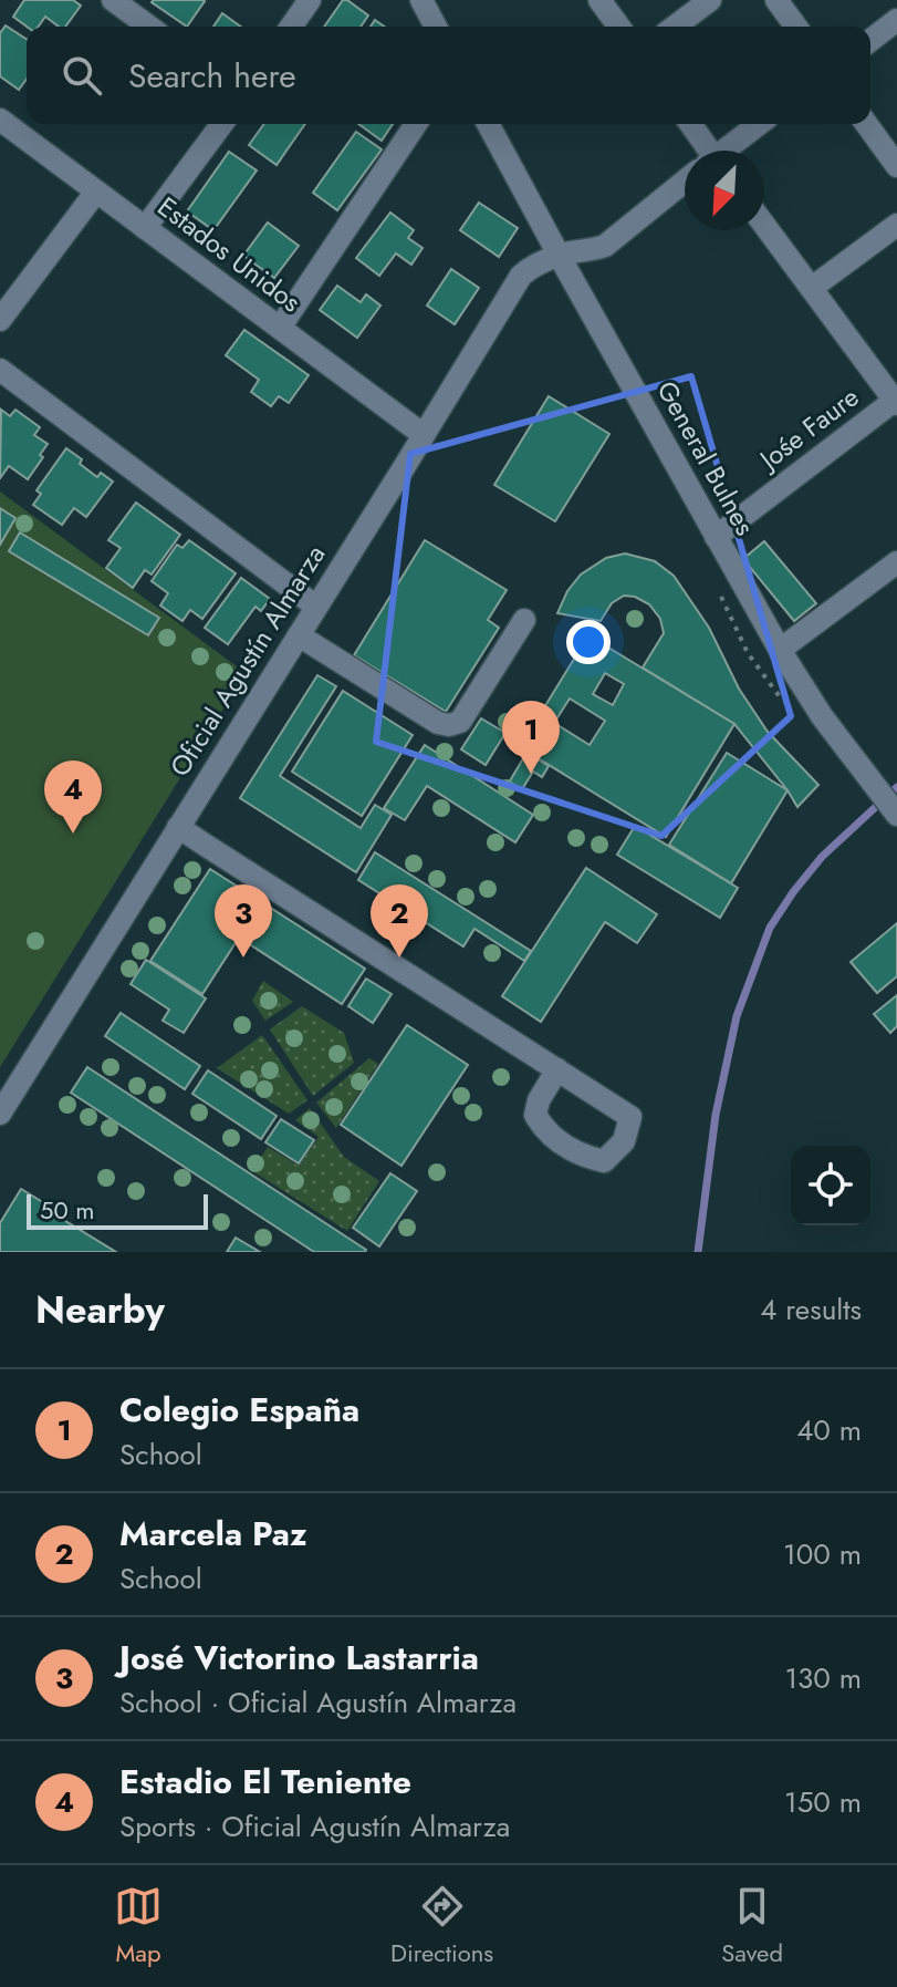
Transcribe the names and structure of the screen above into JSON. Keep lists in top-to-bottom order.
{
  "streets": {
    "street": [
      "Estados Unidos",
      "Jośe Faure",
      "General Bulnes",
      "Oficial Agustín Almarza"
    ]
  },
  "crossings": [
    ["Estados Unidos", "Oficial Agustín Almarza"],
    ["Jośe Faure", "General Bulnes"],
    ["General Bulnes", "Oficial Agustín Almarza"]
  ],
  "scale_bar": "50 m",
  "north": "bottom left",
  "page": {
    "search": "Search here",
    "pins": [
      "1",
      "4",
      "2",
      "3"
    ],
    "scale": "50 m",
    "heading": ["Nearby", "4 results"],
    "list": [
      {
        "mark": "1",
        "name": "Colegio España",
        "note": "School",
        "value": "40 m"
      },
      {
        "mark": "2",
        "name": "Marcela Paz",
        "note": "School",
        "value": "100 m"
      },
      {
        "mark": "3",
        "name": "José Victorino Lastarria",
        "note": "School · Oficial Agustín Almarza",
        "value": "130 m"
      },
      {
        "mark": "4",
        "name": "Estadio El Teniente",
        "note": "Sports · Oficial Agustín Almarza",
        "value": "150 m"
      }
    ],
    "nav": ["Map", "Directions", "Saved"]
  }
}
